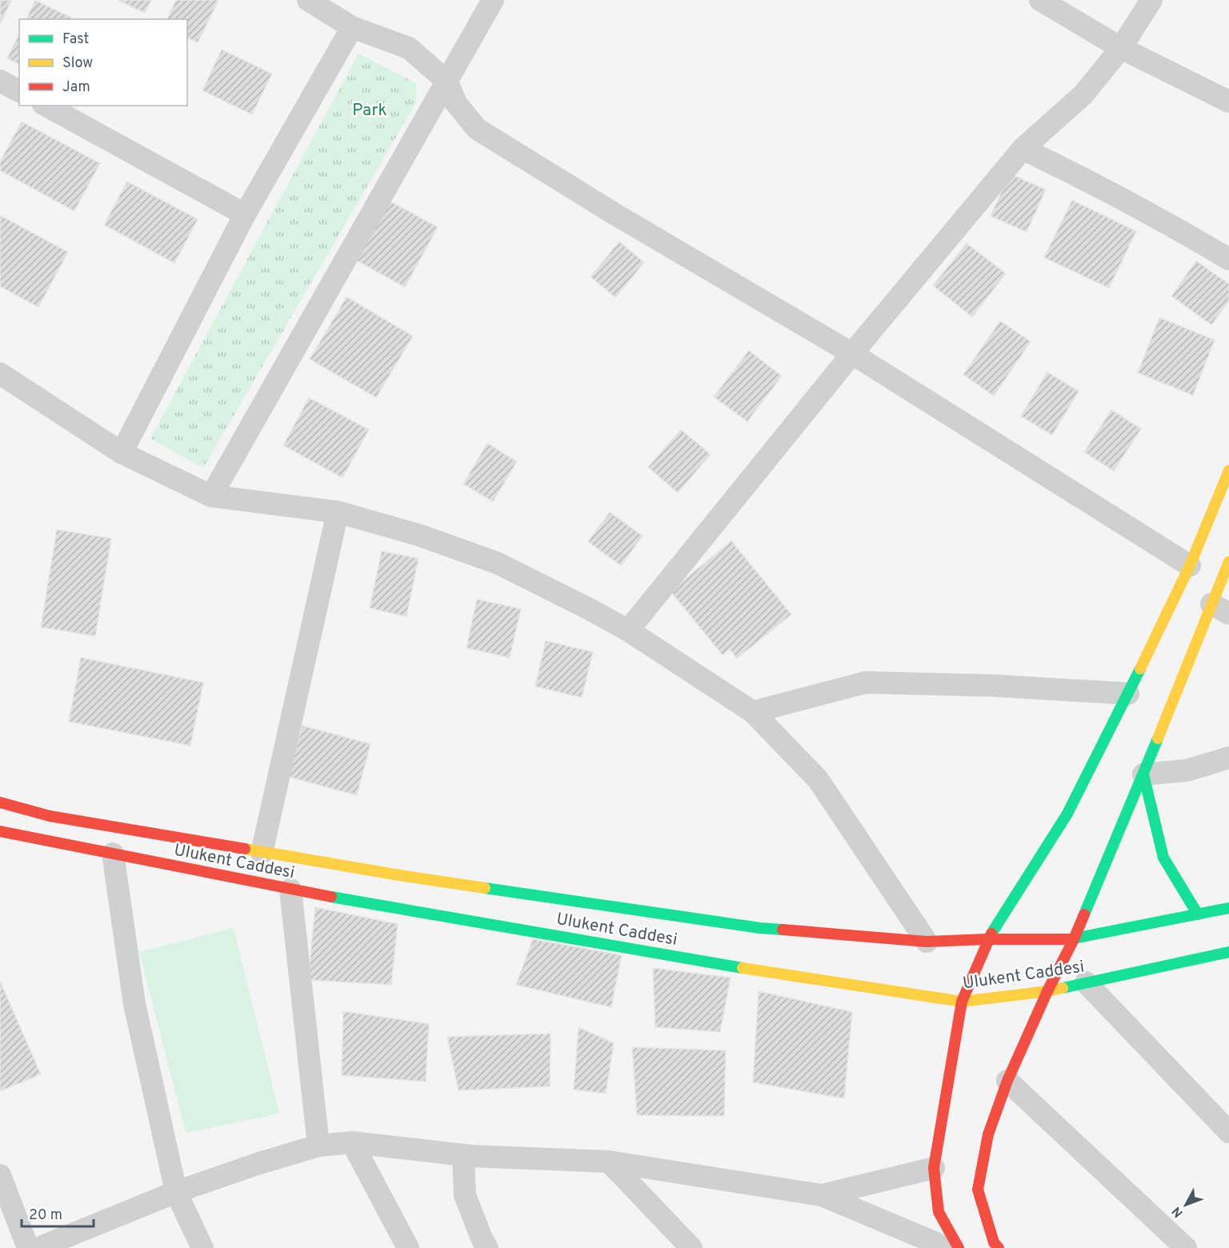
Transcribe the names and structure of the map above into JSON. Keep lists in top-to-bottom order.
{
  "streets": {
    "street": ["Ulukent Caddesi"]
  },
  "parks": ["Park"],
  "legend": ["Fast", "Slow", "Jam"],
  "scale_bar": "20 m",
  "north": "bottom left"
}
